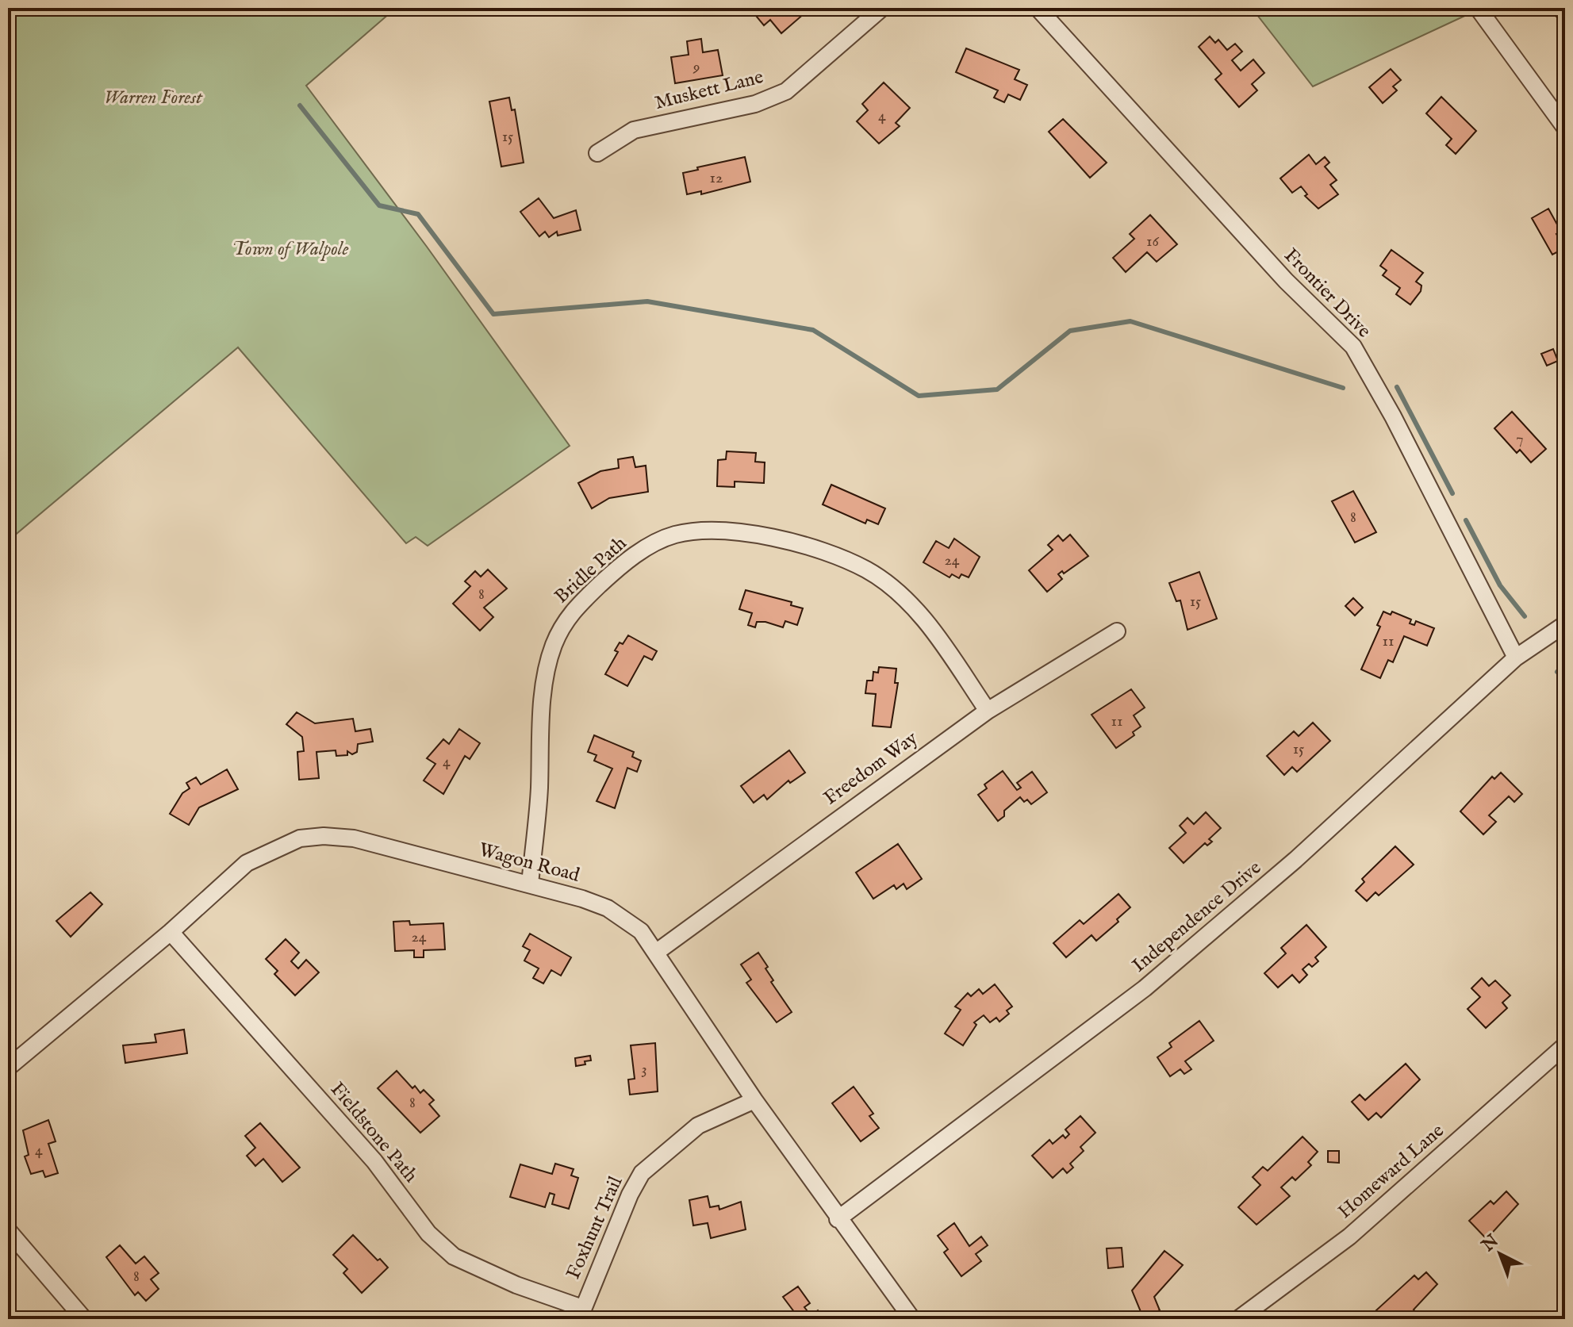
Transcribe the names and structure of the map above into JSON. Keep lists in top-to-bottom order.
{
  "streets": {
    "street": [
      "Muskett Lane",
      "Frontier Drive",
      "Bridle Path",
      "Freedom Way",
      "Wagon Road",
      "Independence Drive",
      "Fieldstone Path",
      "Homeward Lane",
      "Foxhunt Trail"
    ]
  },
  "crossings": [
    ["Frontier Drive", "Independence Drive"],
    ["Bridle Path", "Freedom Way"],
    ["Bridle Path", "Wagon Road"],
    ["Freedom Way", "Wagon Road"],
    ["Wagon Road", "Independence Drive"],
    ["Wagon Road", "Fieldstone Path"],
    ["Wagon Road", "Foxhunt Trail"],
    ["Fieldstone Path", "Foxhunt Trail"]
  ],
  "parks": ["Warren Forest", "Town of Walpole"],
  "house_numbers": [
    "9",
    "4",
    "15",
    "12",
    "16",
    "7",
    "8",
    "24",
    "8",
    "15",
    "11",
    "11",
    "15",
    "4",
    "24",
    "3",
    "8",
    "4",
    "8"
  ],
  "north": "top left"
}
